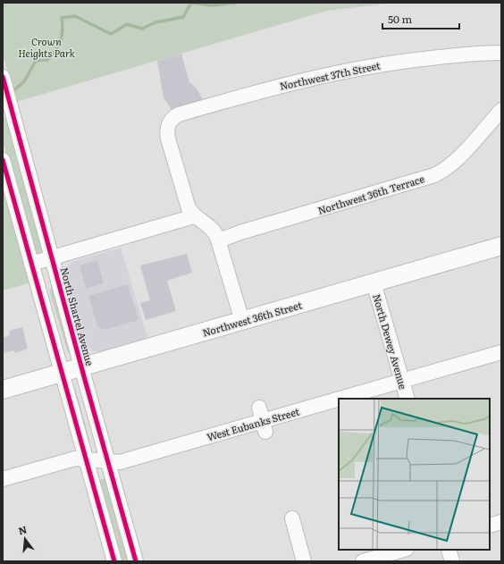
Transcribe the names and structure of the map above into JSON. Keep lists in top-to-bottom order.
{
  "streets": {
    "main road": ["Northwest 36th Street"],
    "street": [
      "Northwest 37th Street",
      "Northwest 36th Terrace",
      "North Shartel Avenue",
      "North Dewey Avenue",
      "West Eubanks Street"
    ]
  },
  "crossings": [
    ["North Shartel Avenue", "Northwest 36th Street"],
    ["North Shartel Avenue", "West Eubanks Street"],
    ["Northwest 36th Street", "North Dewey Avenue"],
    ["North Dewey Avenue", "West Eubanks Street"]
  ],
  "parks": ["Crown Heights Park"],
  "scale_bar": "50 m",
  "north": "top"
}
